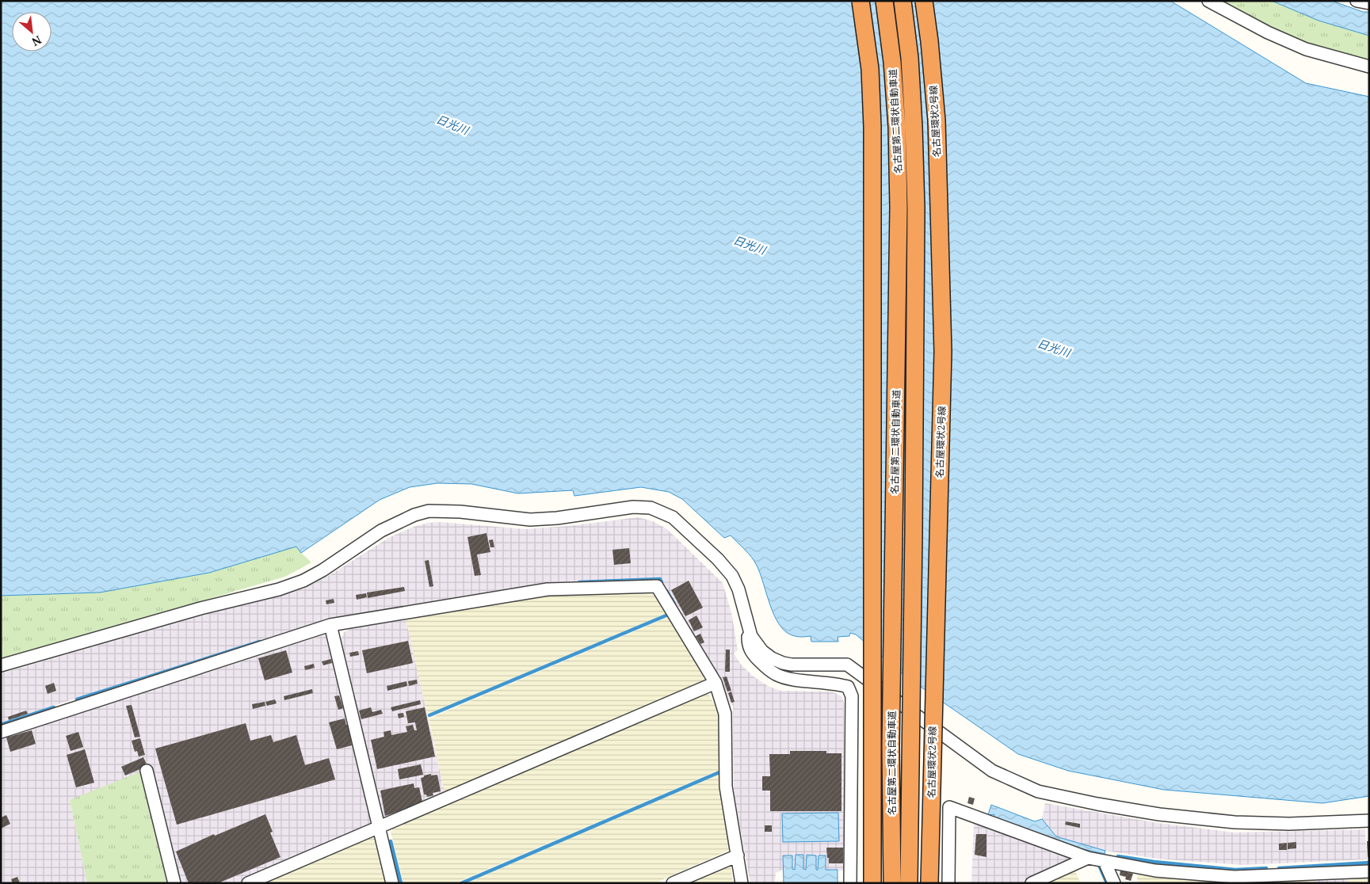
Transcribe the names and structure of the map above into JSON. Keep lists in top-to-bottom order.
{
  "streets": {
    "highway": ["名古屋第二環状自動車道", "名古屋環状2号線"]
  },
  "water": ["日光川"],
  "north": "bottom right"
}
